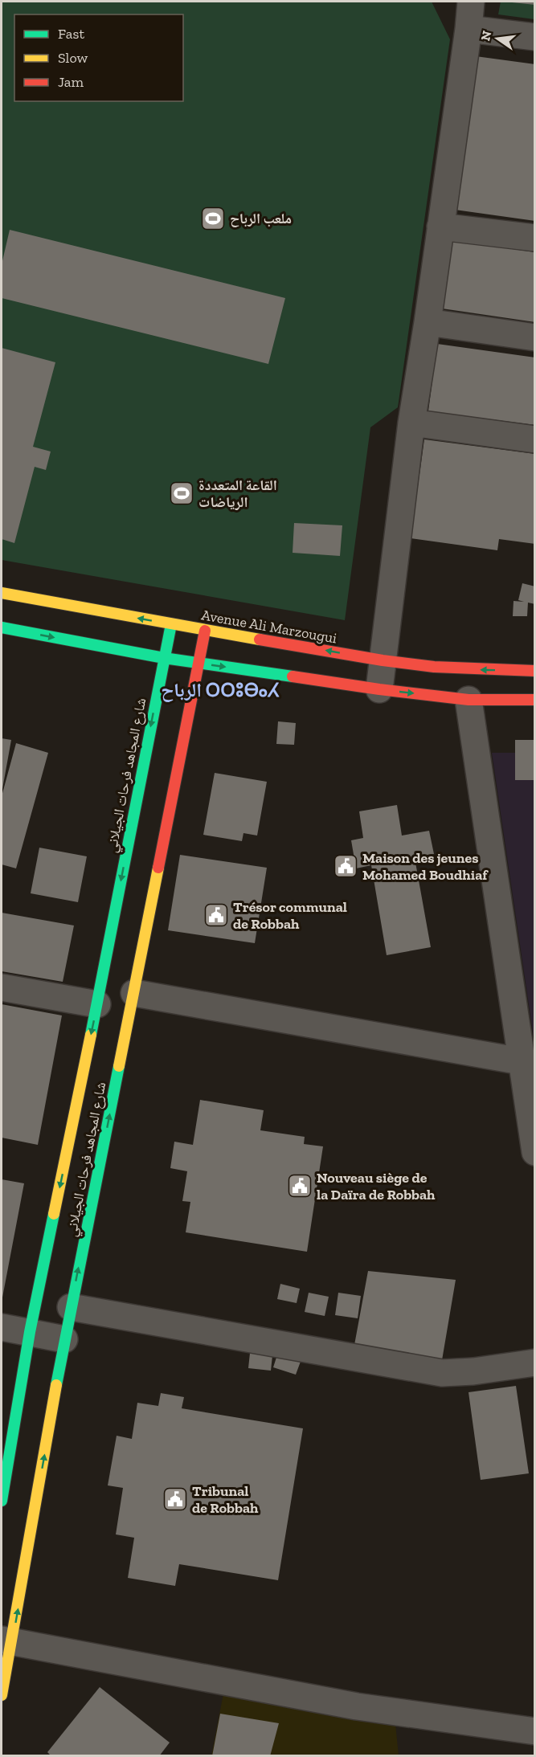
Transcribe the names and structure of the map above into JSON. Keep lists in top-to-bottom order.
{
  "streets": {
    "street": ["Avenue Ali Marzougui", "شارع المجاهد فرحات الجيلاني"]
  },
  "crossings": [
    ["Avenue Ali Marzougui", "شارع المجاهد فرحات الجيلاني"]
  ],
  "districts": ["الرباح ⵔⵔⵓⴱⴰⵃ"],
  "places": {
    "sports": ["ملعب الرباح", "القاعة المتعددة الرياضات"],
    "public building": [
      "Maison des jeunes Mohamed Boudhiaf",
      "Trésor communal de Robbah",
      "Nouveau siège de la Daïra de Robbah",
      "Tribunal de Robbah"
    ]
  },
  "legend": ["Fast", "Slow", "Jam"],
  "north": "left"
}
